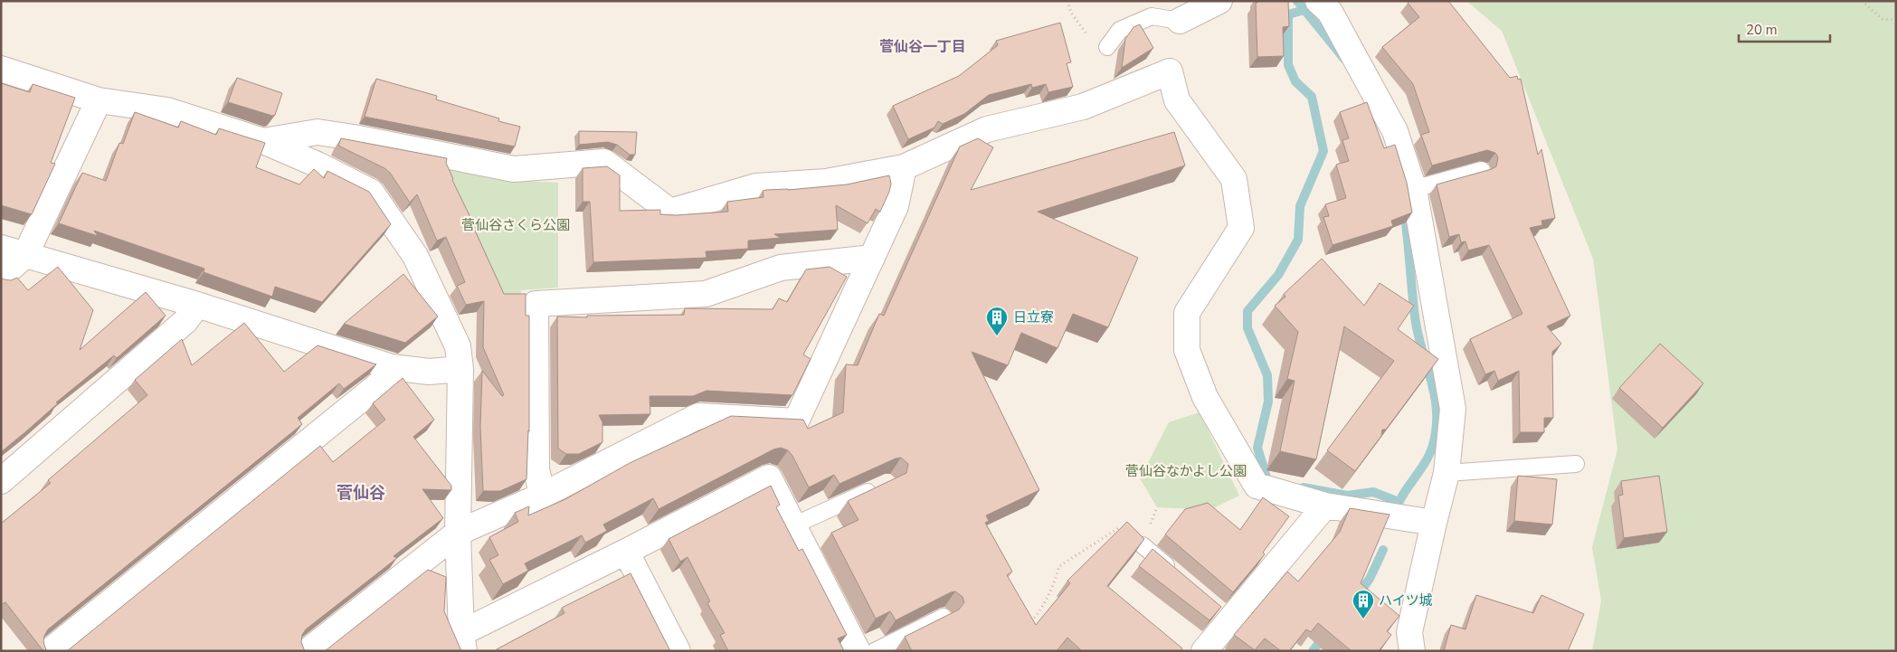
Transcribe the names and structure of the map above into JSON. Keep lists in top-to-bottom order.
{
  "districts": ["菅仙谷一丁目", "菅仙谷"],
  "parks": ["菅仙谷さくら公園", "菅仙谷なかよし公園"],
  "places": {
    "building": ["日立寮", "ハイツ城"]
  },
  "scale_bar": "20 m"
}
